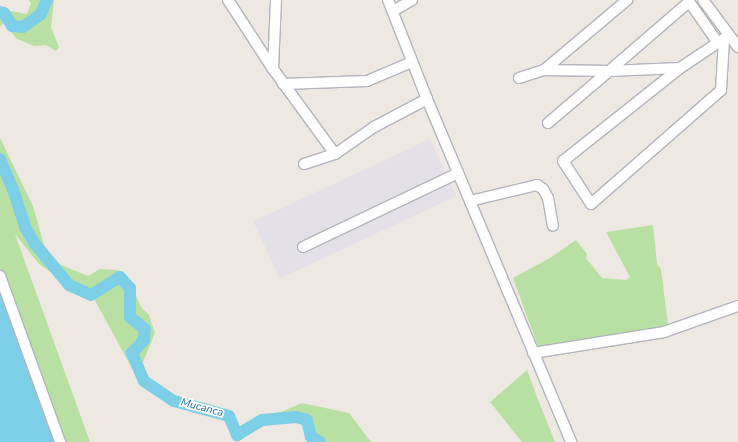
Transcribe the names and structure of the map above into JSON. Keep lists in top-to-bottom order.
{
  "water": ["Mucanca"]
}
